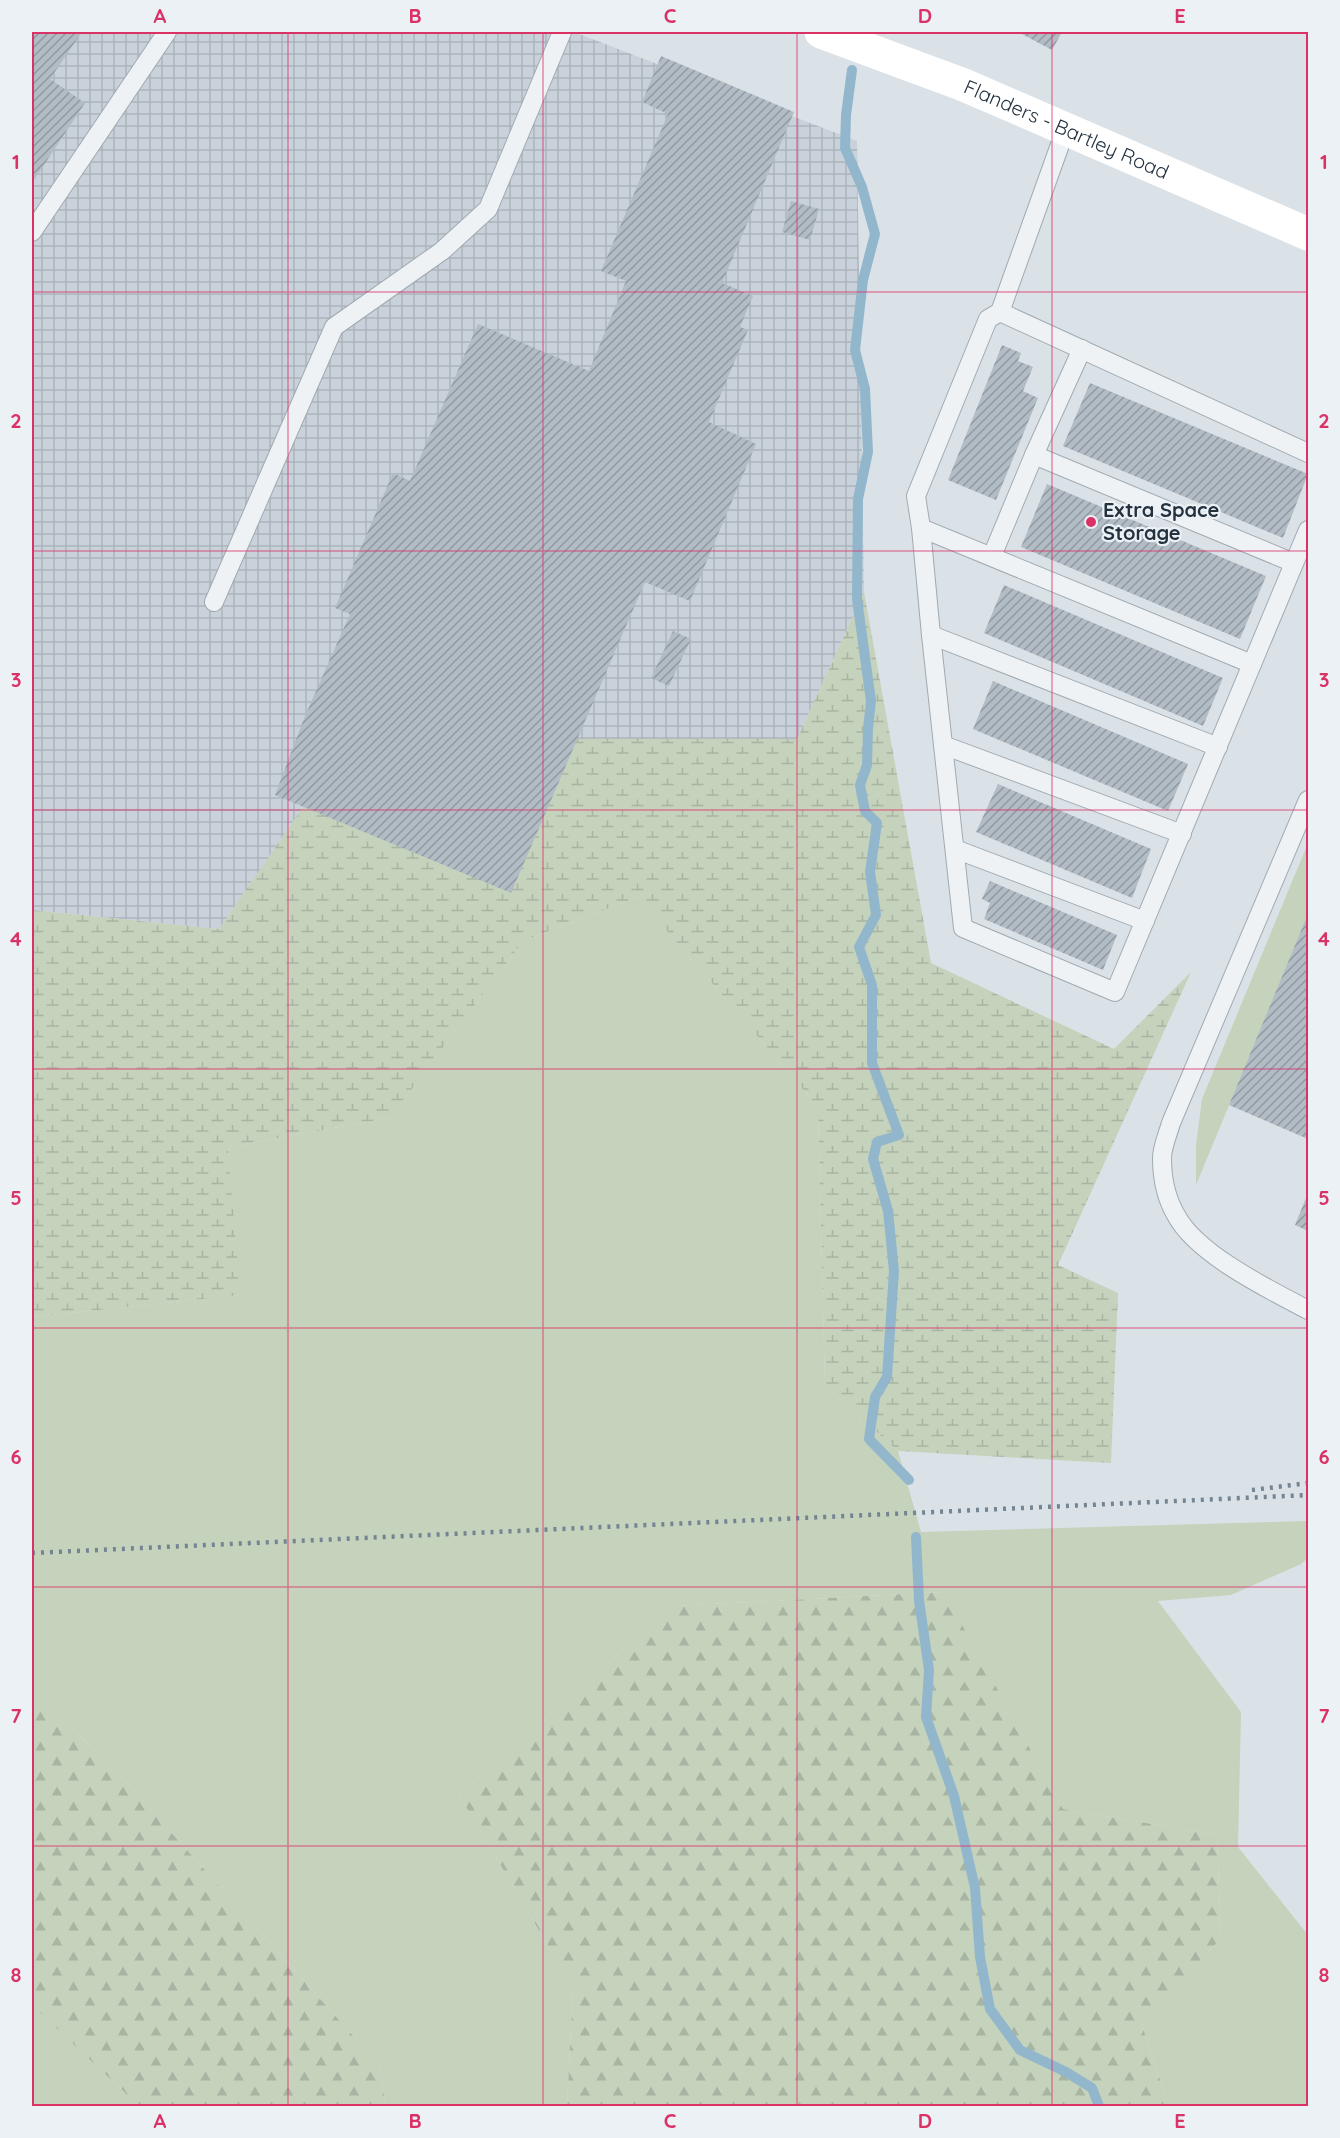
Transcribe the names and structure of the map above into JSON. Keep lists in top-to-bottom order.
{
  "streets": {
    "main road": ["Flanders - Bartley Road"]
  },
  "places": ["Extra Space Storage"],
  "grid": {
    "columns": [
      "A",
      "B",
      "C",
      "D",
      "E"
    ],
    "rows": [
      "1",
      "2",
      "3",
      "4",
      "5",
      "6",
      "7",
      "8"
    ]
  }
}
